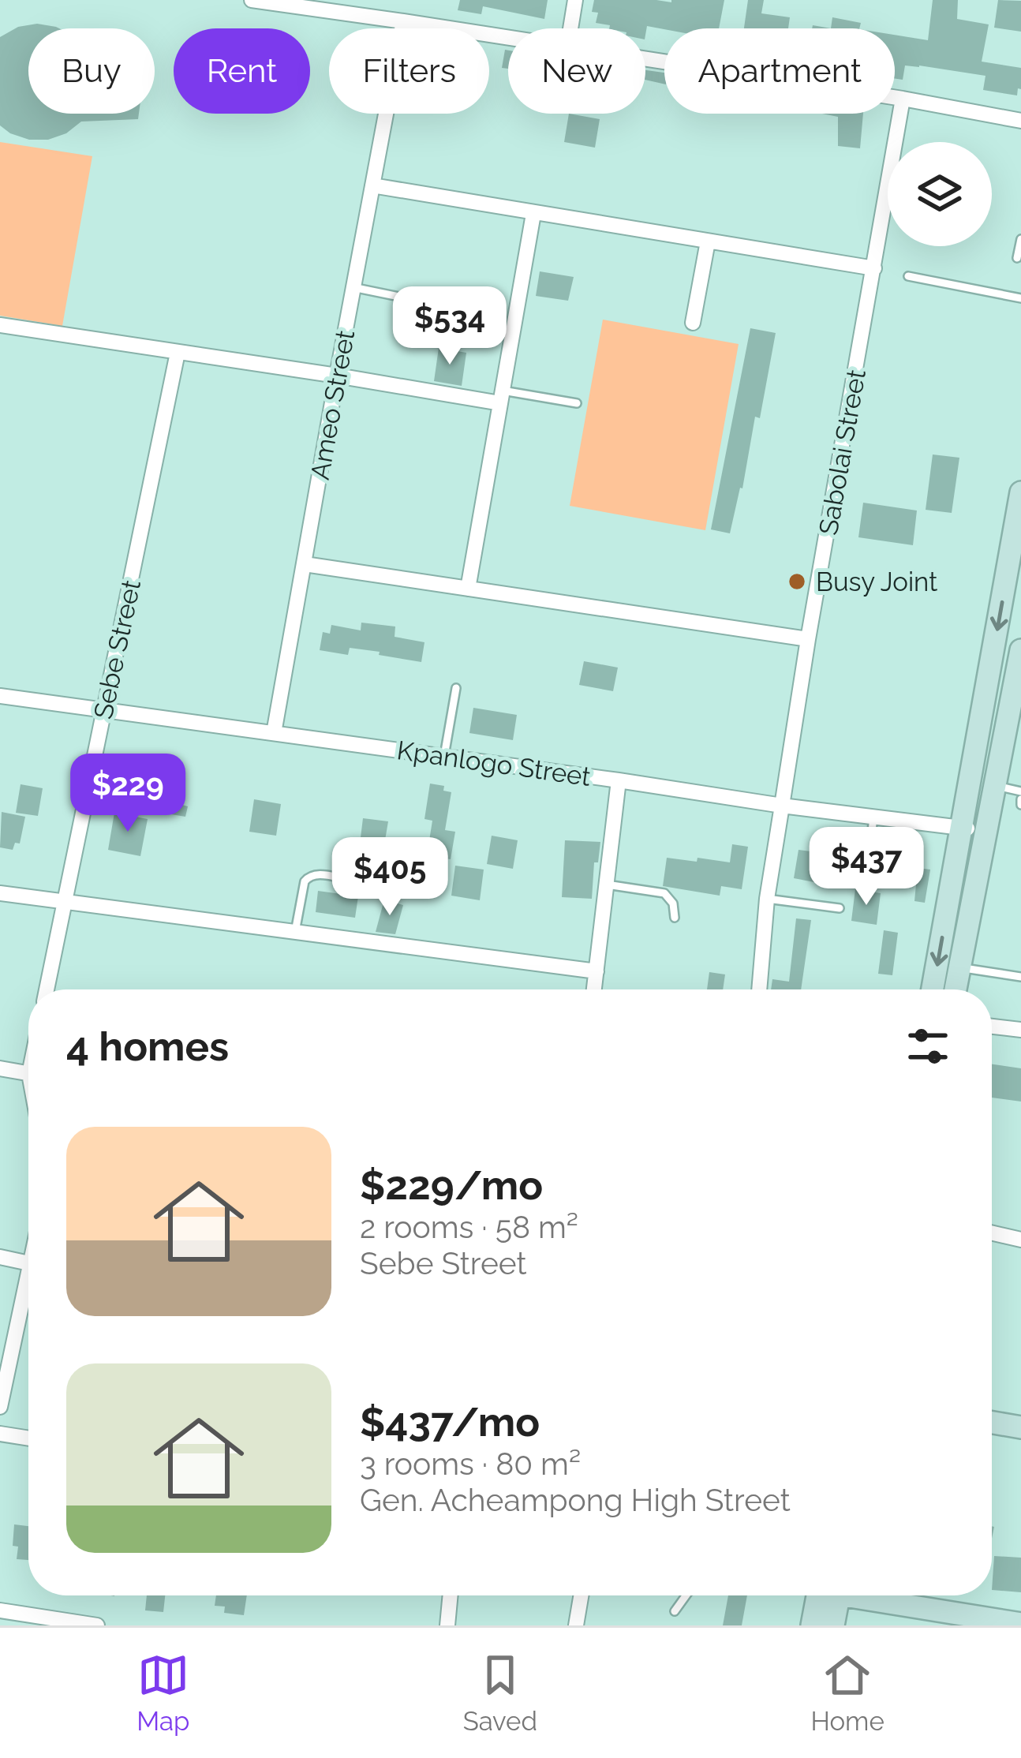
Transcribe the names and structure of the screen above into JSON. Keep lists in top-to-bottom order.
{
  "streets": {
    "street": [
      "Ameo Street",
      "Sabolai Street",
      "Sebe Street",
      "Kpanlogo Street"
    ]
  },
  "crossings": [
    ["Ameo Street", "Kpanlogo Street"],
    ["Sabolai Street", "Kpanlogo Street"],
    ["Sebe Street", "Kpanlogo Street"]
  ],
  "places": ["Busy Joint"],
  "page": {
    "chip": [
      "Buy",
      "Rent",
      "Filters",
      "New",
      "Apartment"
    ],
    "price": [
      "$534",
      "$229",
      "$437",
      "$405"
    ],
    "heading": "4 homes",
    "list": [
      {
        "name": "$229/mo",
        "note": "2 rooms · 58 m² · Sebe Street"
      },
      {
        "name": "$437/mo",
        "note": "3 rooms · 80 m² · Gen. Acheampong High Street"
      }
    ],
    "tabs": ["Map", "Saved", "Home"]
  }
}
